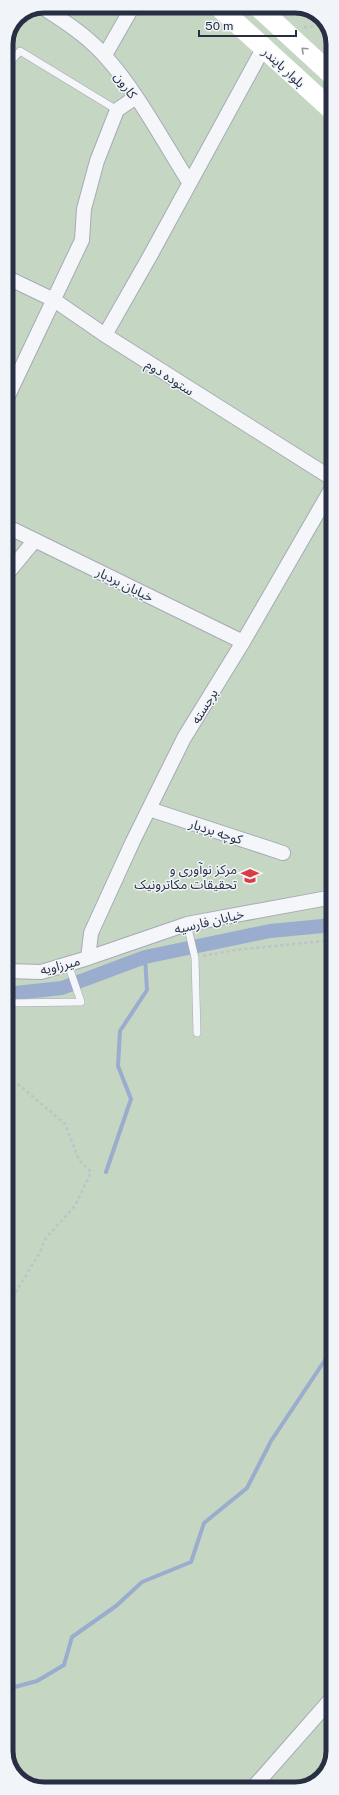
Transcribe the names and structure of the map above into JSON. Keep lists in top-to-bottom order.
{
  "streets": {
    "street": [
      "بلوار بایندر",
      "کارون",
      "ستوده دوم",
      "خیابان بردبار",
      "برجسته",
      "کوچه بردبار",
      "خیابان فارسیه",
      "میرزاویه"
    ]
  },
  "crossings": [
    ["خیابان بردبار", "برجسته"],
    ["برجسته", "کوچه بردبار"],
    ["برجسته", "میرزاویه"],
    ["خیابان فارسیه", "میرزاویه"]
  ],
  "places": {
    "school or university": ["مرکز نوآوری و تحقیقات مکاترونیک"]
  },
  "scale_bar": "50 m"
}
